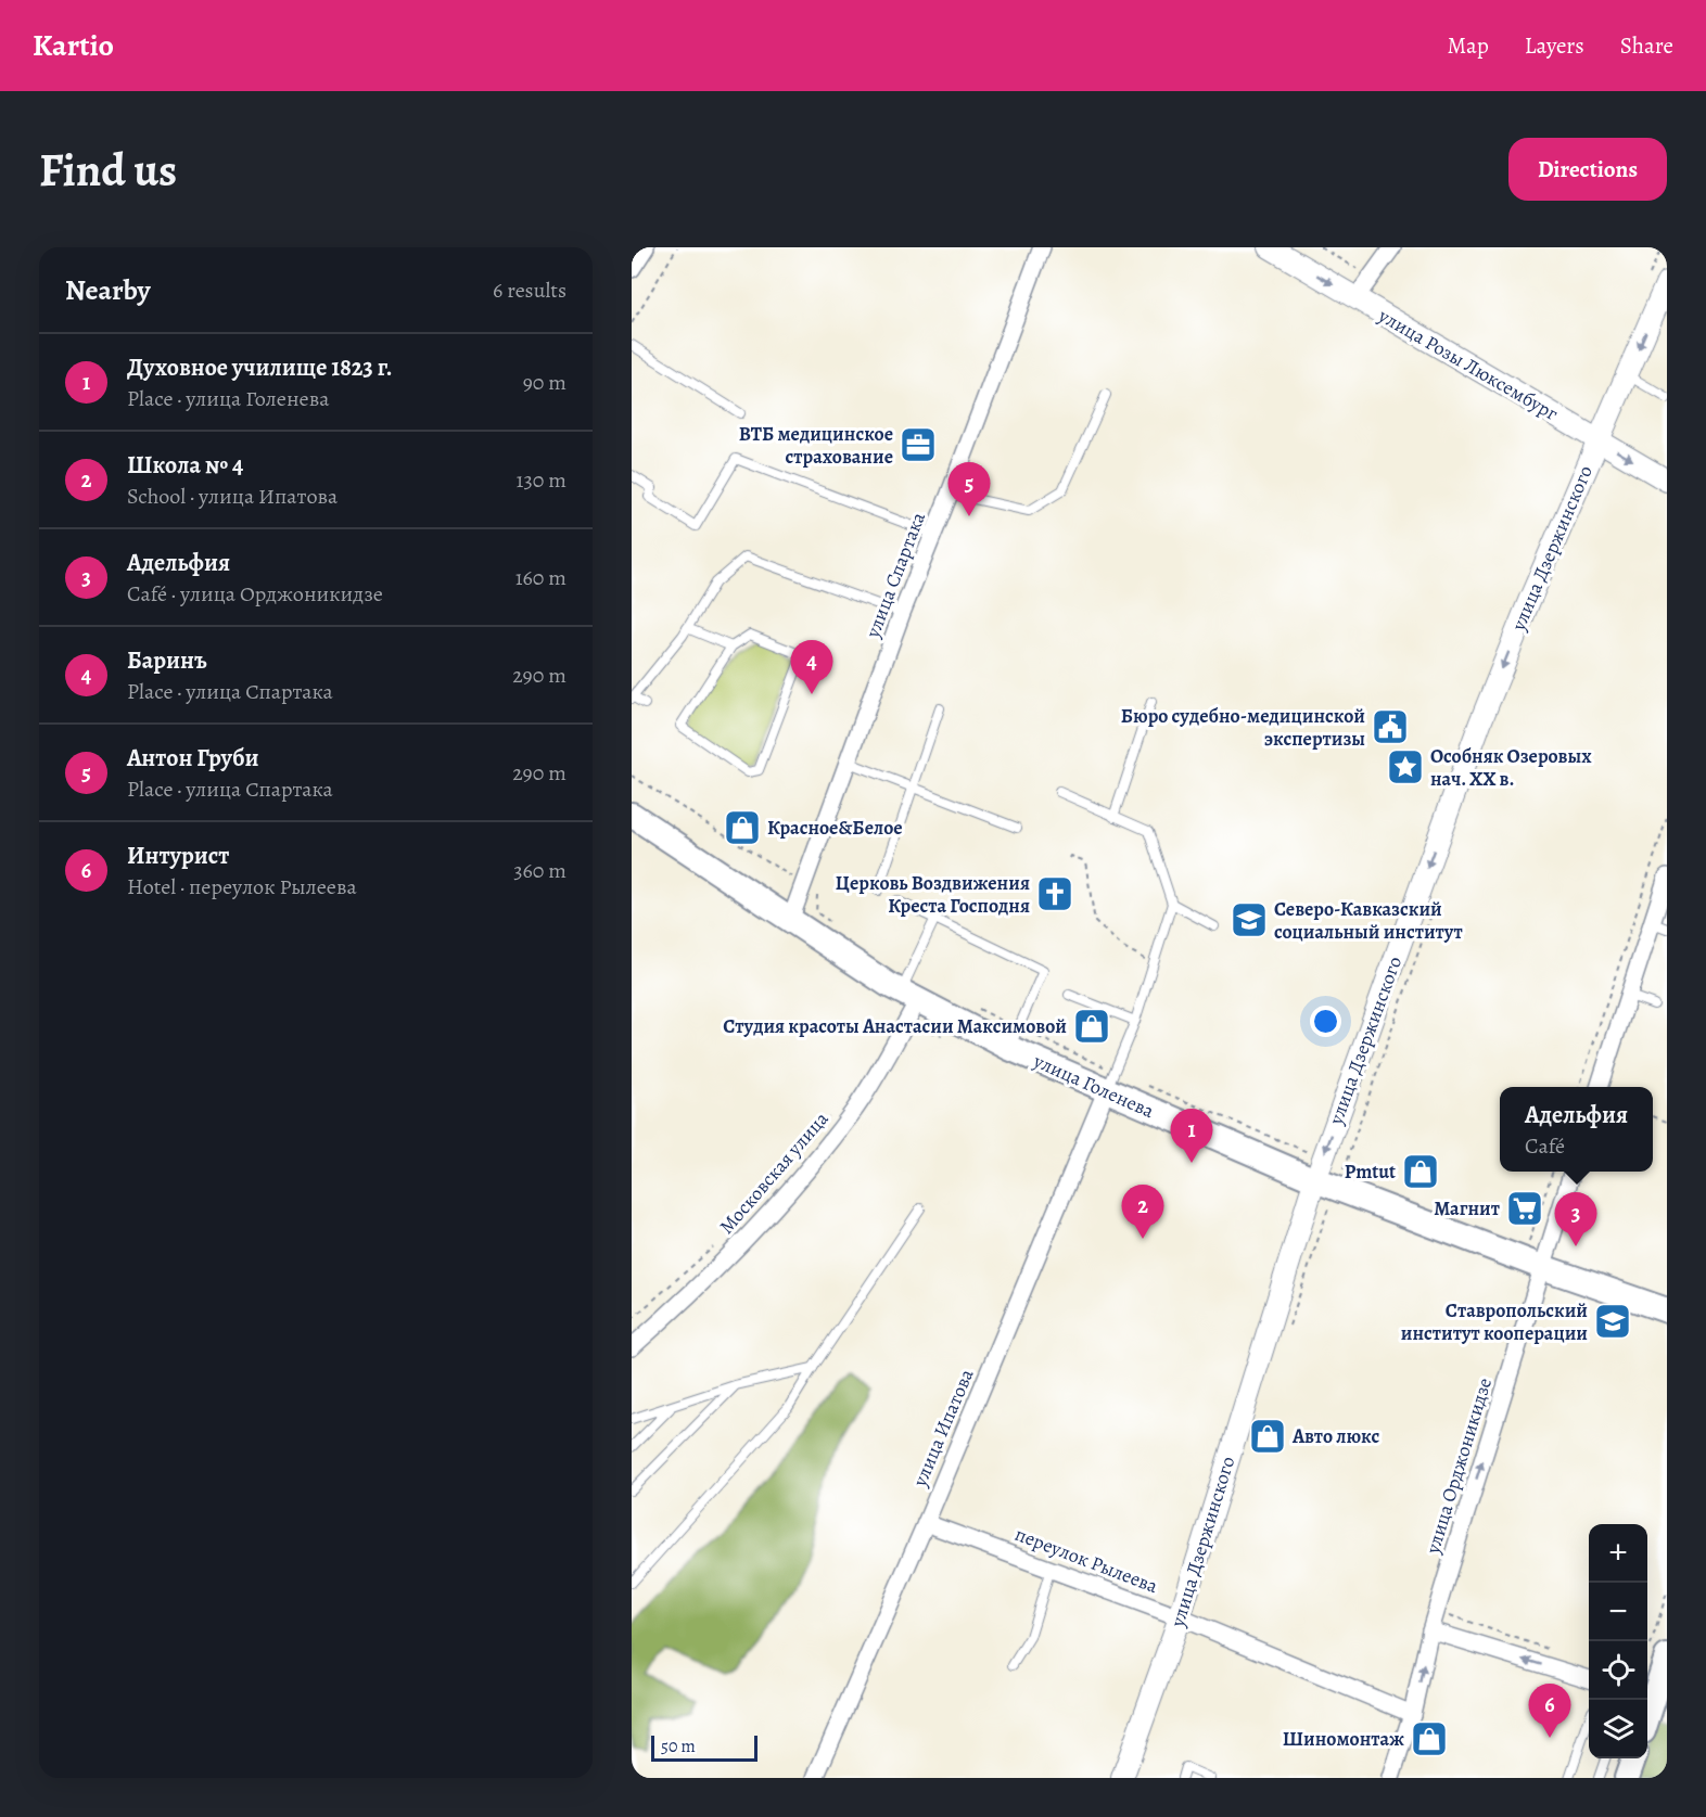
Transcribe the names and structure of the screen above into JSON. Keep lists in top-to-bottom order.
{
  "streets": {
    "main road": ["улица Голенева"],
    "street": [
      "улица Розы Люксембург",
      "улица Дзержинского",
      "улица Спартака",
      "Московская улица",
      "улица Ипатова",
      "улица Орджоникидзе",
      "переулок Рылеева"
    ]
  },
  "crossings": [
    ["улица Розы Люксембург", "улица Дзержинского"],
    ["улица Дзержинского", "улица Голенева"],
    ["улица Дзержинского", "переулок Рылеева"],
    ["улица Спартака", "улица Голенева"],
    ["улица Голенева", "Московская улица"],
    ["улица Голенева", "улица Ипатова"],
    ["улица Голенева", "улица Орджоникидзе"],
    ["улица Ипатова", "переулок Рылеева"],
    ["улица Орджоникидзе", "переулок Рылеева"]
  ],
  "one_way": ["улица Розы Люксембург", "улица Дзержинского", "улица Орджоникидзе"],
  "places": {
    "office": ["ВТБ медицинское страхование"],
    "public building": ["Бюро судебно-медицинской экспертизы"],
    "place": ["Особняк Озеровых нач. ХХ в."],
    "shop": [
      "Красное&Белое",
      "Студия красоты Анастасии Максимовой",
      "Pmtut",
      "Авто люкс",
      "Шиномонтаж"
    ],
    "church": ["Церковь Воздвижения Креста Господня"],
    "school or university": ["Северо-Кавказский социальный институт", "Ставропольский институт кооперации"],
    "supermarket": ["Магнит"]
  },
  "scale_bar": "50 m",
  "page": {
    "header": "Kartio",
    "nav": ["Map", "Layers", "Share"],
    "buttons": "Directions",
    "title": "Find us",
    "heading": ["Nearby", "6 results"],
    "list": [
      {
        "mark": "1",
        "name": "Духовное училище 1823 г.",
        "note": "Place · улица Голенева",
        "value": "90 m"
      },
      {
        "mark": "2",
        "name": "Школа № 4",
        "note": "School · улица Ипатова",
        "value": "130 m"
      },
      {
        "mark": "3",
        "name": "Адельфия",
        "note": "Café · улица Орджоникидзе",
        "value": "160 m"
      },
      {
        "mark": "4",
        "name": "Баринъ",
        "note": "Place · улица Спартака",
        "value": "290 m"
      },
      {
        "mark": "5",
        "name": "Антон Груби",
        "note": "Place · улица Спартака",
        "value": "290 m"
      },
      {
        "mark": "6",
        "name": "Интурист",
        "note": "Hotel · переулок Рылеева",
        "value": "360 m"
      }
    ],
    "pins": [
      "5",
      "4",
      "1",
      "2",
      "3",
      "6"
    ],
    "popup": ["Адельфия", "Café"],
    "map_buttons": ["+", "−"],
    "scale": "50 m"
  }
}
